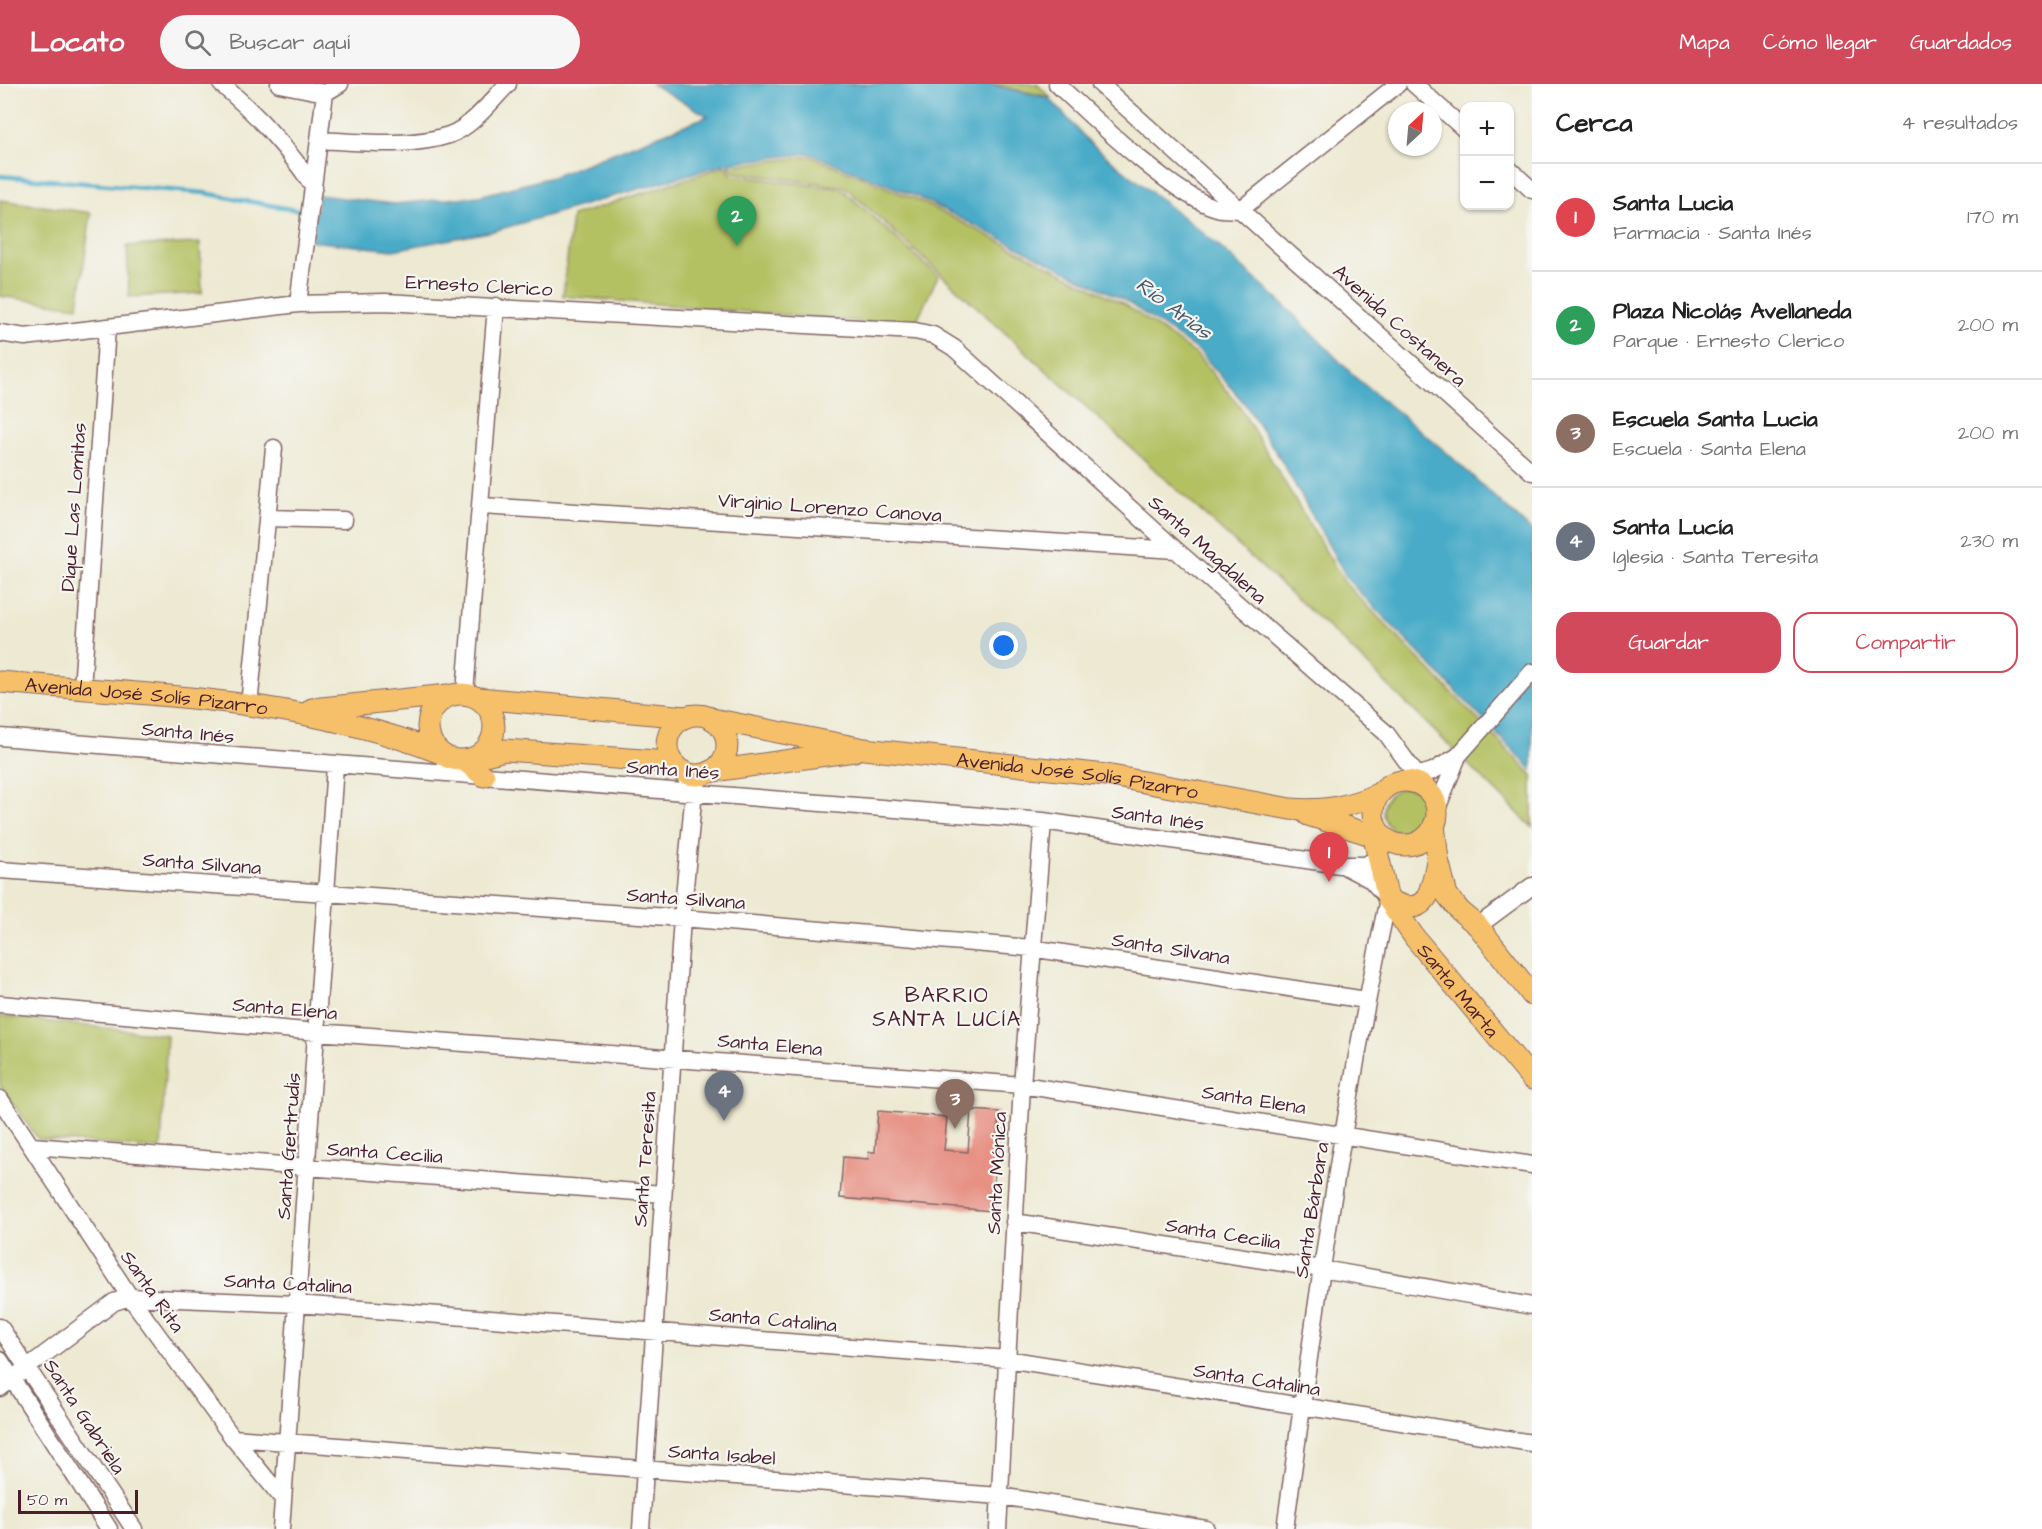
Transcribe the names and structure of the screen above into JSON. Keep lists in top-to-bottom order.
{
  "streets": {
    "main road": ["Avenida José Solís Pizarro", "Santa Marta"],
    "street": [
      "Ernesto Clerico",
      "Avenida Costanera",
      "Dique Las Lomitas",
      "Virginio Lorenzo Canova",
      "Santa Magdalena",
      "Santa Inés",
      "Santa Silvana",
      "Santa Elena",
      "Santa Gertrudis",
      "Santa Cecilia",
      "Santa Teresita",
      "Santa Mónica",
      "Santa Bárbara",
      "Santa Catalina",
      "Santa Rita",
      "Santa Gabriela",
      "Santa Isabel"
    ]
  },
  "crossings": [
    ["Ernesto Clerico", "Dique Las Lomitas"],
    ["Ernesto Clerico", "Santa Magdalena"],
    ["Dique Las Lomitas", "Avenida José Solís Pizarro"],
    ["Virginio Lorenzo Canova", "Santa Magdalena"],
    ["Santa Magdalena", "Avenida José Solís Pizarro"],
    ["Santa Magdalena", "Santa Inés"],
    ["Avenida José Solís Pizarro", "Santa Inés"],
    ["Avenida José Solís Pizarro", "Santa Teresita"],
    ["Santa Inés", "Santa Marta"],
    ["Santa Inés", "Santa Gertrudis"],
    ["Santa Inés", "Santa Teresita"],
    ["Santa Inés", "Santa Mónica"],
    ["Santa Inés", "Santa Bárbara"],
    ["Santa Silvana", "Santa Gertrudis"],
    ["Santa Silvana", "Santa Teresita"],
    ["Santa Silvana", "Santa Mónica"],
    ["Santa Silvana", "Santa Bárbara"],
    ["Santa Marta", "Santa Bárbara"],
    ["Santa Elena", "Santa Gertrudis"],
    ["Santa Elena", "Santa Teresita"],
    ["Santa Elena", "Santa Mónica"],
    ["Santa Elena", "Santa Bárbara"],
    ["Santa Gertrudis", "Santa Cecilia"],
    ["Santa Gertrudis", "Santa Catalina"],
    ["Santa Gertrudis", "Santa Rita"],
    ["Santa Gertrudis", "Santa Isabel"],
    ["Santa Cecilia", "Santa Teresita"],
    ["Santa Cecilia", "Santa Mónica"],
    ["Santa Cecilia", "Santa Bárbara"],
    ["Santa Cecilia", "Santa Rita"],
    ["Santa Teresita", "Santa Catalina"],
    ["Santa Teresita", "Santa Isabel"],
    ["Santa Mónica", "Santa Catalina"],
    ["Santa Mónica", "Santa Isabel"],
    ["Santa Bárbara", "Santa Catalina"],
    ["Santa Catalina", "Santa Rita"],
    ["Santa Catalina", "Santa Gabriela"],
    ["Santa Rita", "Santa Isabel"]
  ],
  "districts": ["BARRIO SANTA LUCÍA"],
  "water": ["Río Arias"],
  "scale_bar": "50 m",
  "north": "top right",
  "page": {
    "header": "Locato",
    "search": "Buscar aquí",
    "nav": ["Mapa", "Cómo llegar", "Guardados"],
    "heading": ["Cerca", "4 resultados"],
    "map_buttons": ["+", "−"],
    "list": [
      {
        "mark": "1",
        "name": "Santa Lucia",
        "note": "Farmacia · Santa Inés",
        "value": "170 m"
      },
      {
        "mark": "2",
        "name": "Plaza Nicolás Avellaneda",
        "note": "Parque · Ernesto Clerico",
        "value": "200 m"
      },
      {
        "mark": "3",
        "name": "Escuela Santa Lucia",
        "note": "Escuela · Santa Elena",
        "value": "200 m"
      },
      {
        "mark": "4",
        "name": "Santa Lucía",
        "note": "Iglesia · Santa Teresita",
        "value": "230 m"
      }
    ],
    "pins": [
      "2",
      "1",
      "4",
      "3"
    ],
    "buttons": ["Guardar", "Compartir"],
    "scale": "50 m"
  }
}
